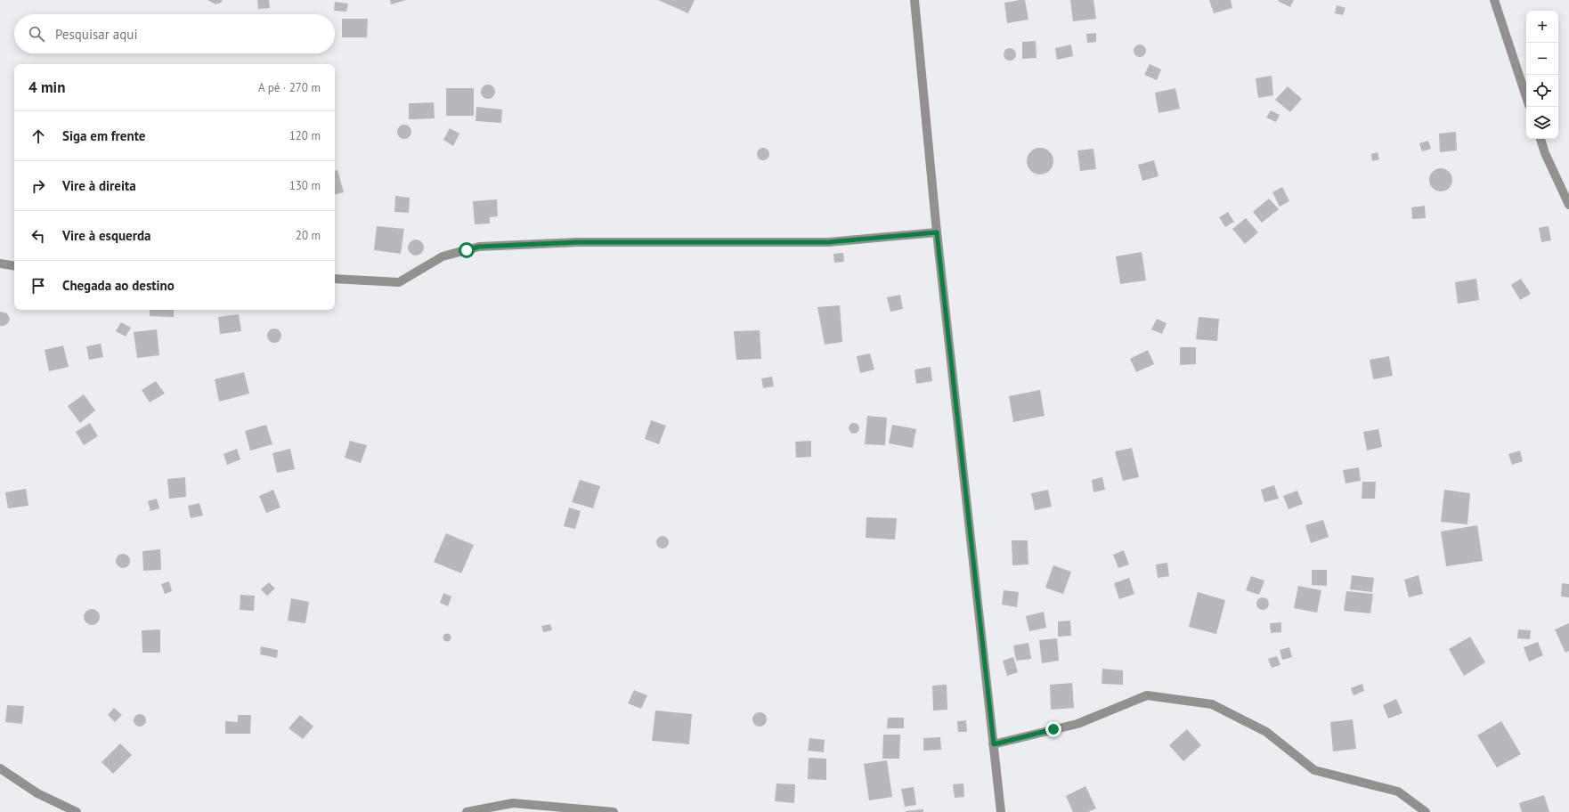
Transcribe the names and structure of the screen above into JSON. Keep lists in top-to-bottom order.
{
  "page": {
    "map_buttons": ["+", "−"],
    "search": "Pesquisar aqui",
    "heading": ["4 min", "A pé · 270 m"],
    "list": [
      ["Siga em frente", "120 m"],
      ["Vire à direita", "130 m"],
      ["Vire à esquerda", "20 m"],
      "Chegada ao destino"
    ]
  }
}
